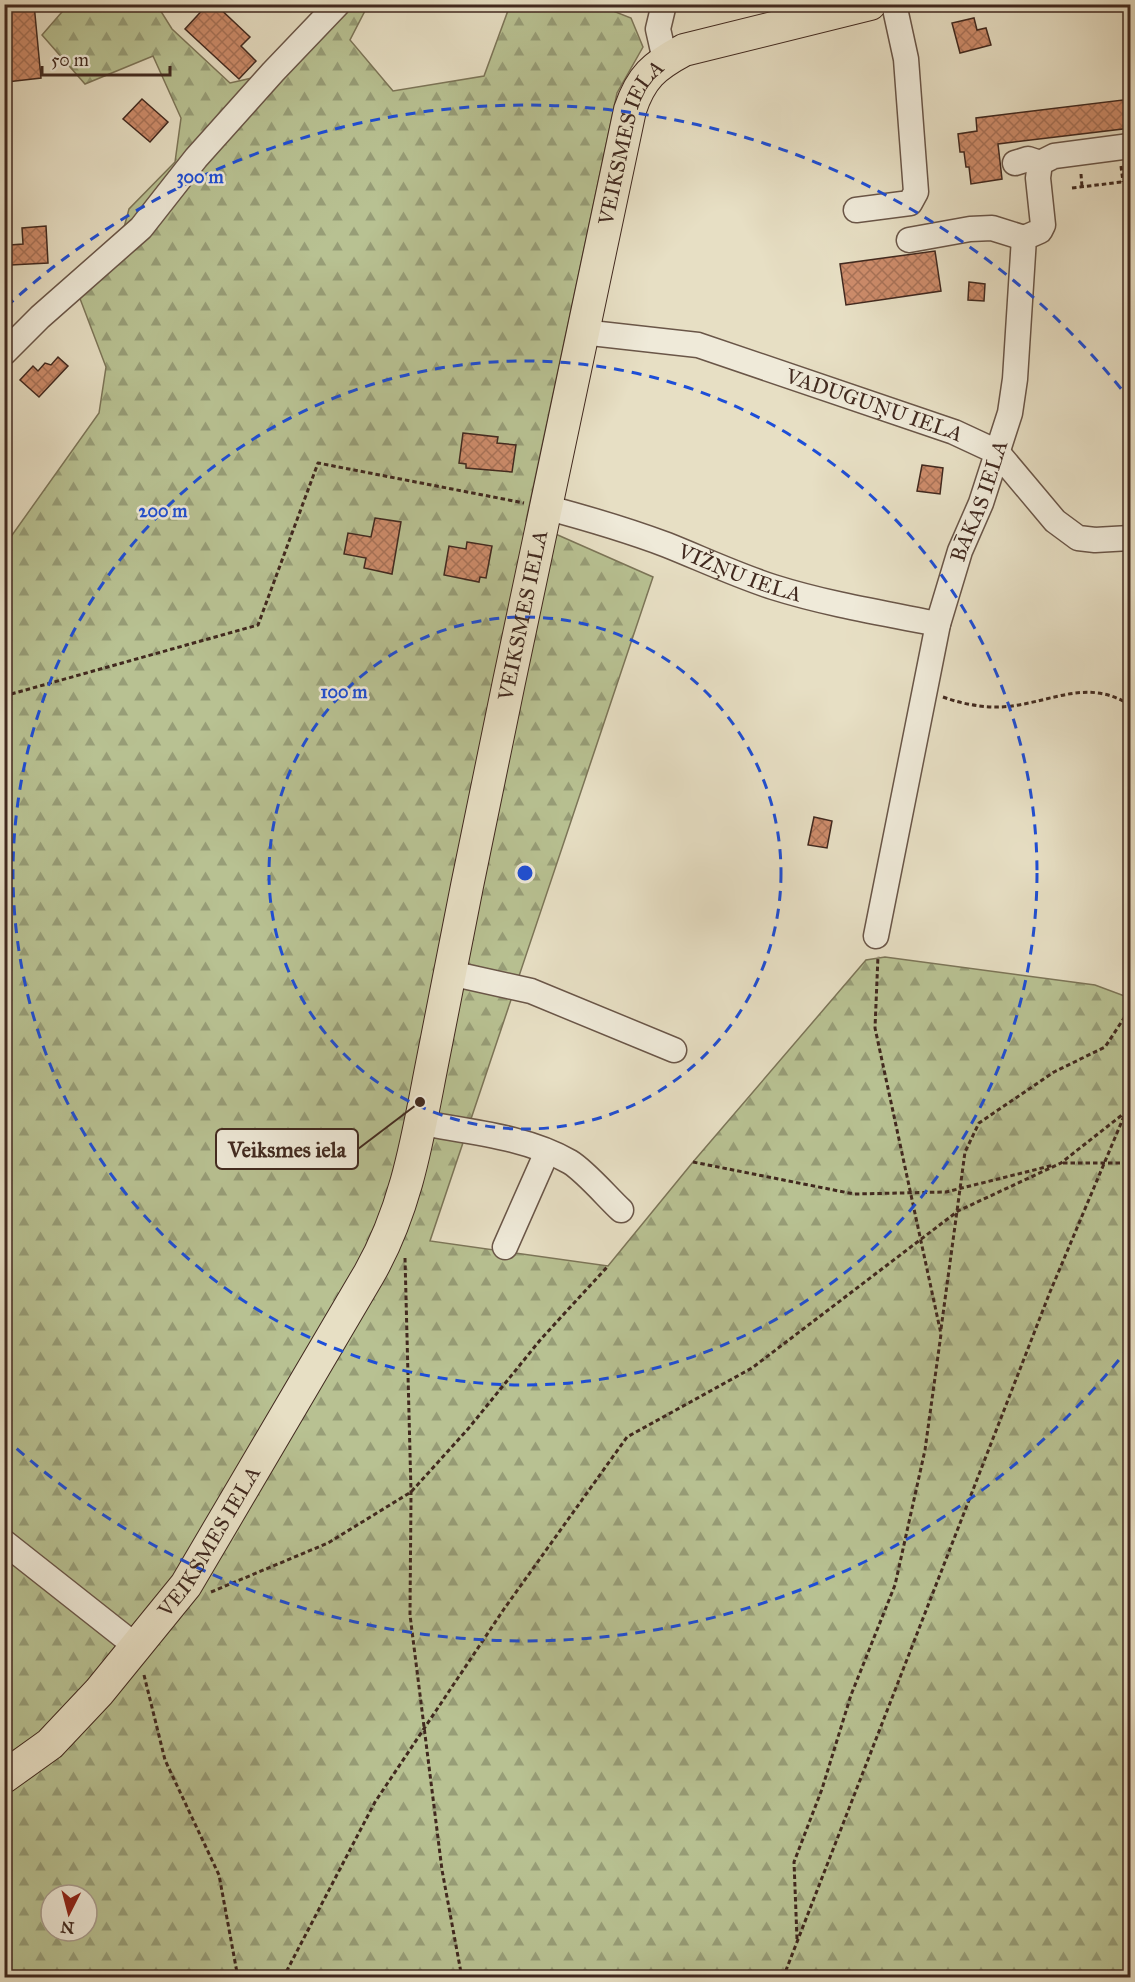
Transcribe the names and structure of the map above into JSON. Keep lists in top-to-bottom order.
{
  "streets": {
    "main road": ["VEIKSMES IELA"],
    "street": ["VADUGUŅU IELA", "BĀKAS IELA", "VIŽŅU IELA"]
  },
  "crossings": [
    ["VEIKSMES IELA", "VADUGUŅU IELA"],
    ["VEIKSMES IELA", "VIŽŅU IELA"],
    ["VADUGUŅU IELA", "BĀKAS IELA"],
    ["BĀKAS IELA", "VIŽŅU IELA"]
  ],
  "places": ["Veiksmes iela"],
  "scale_bar": "50 m",
  "north": "bottom",
  "rings": ["300 m", "200 m", "100 m"]
}
